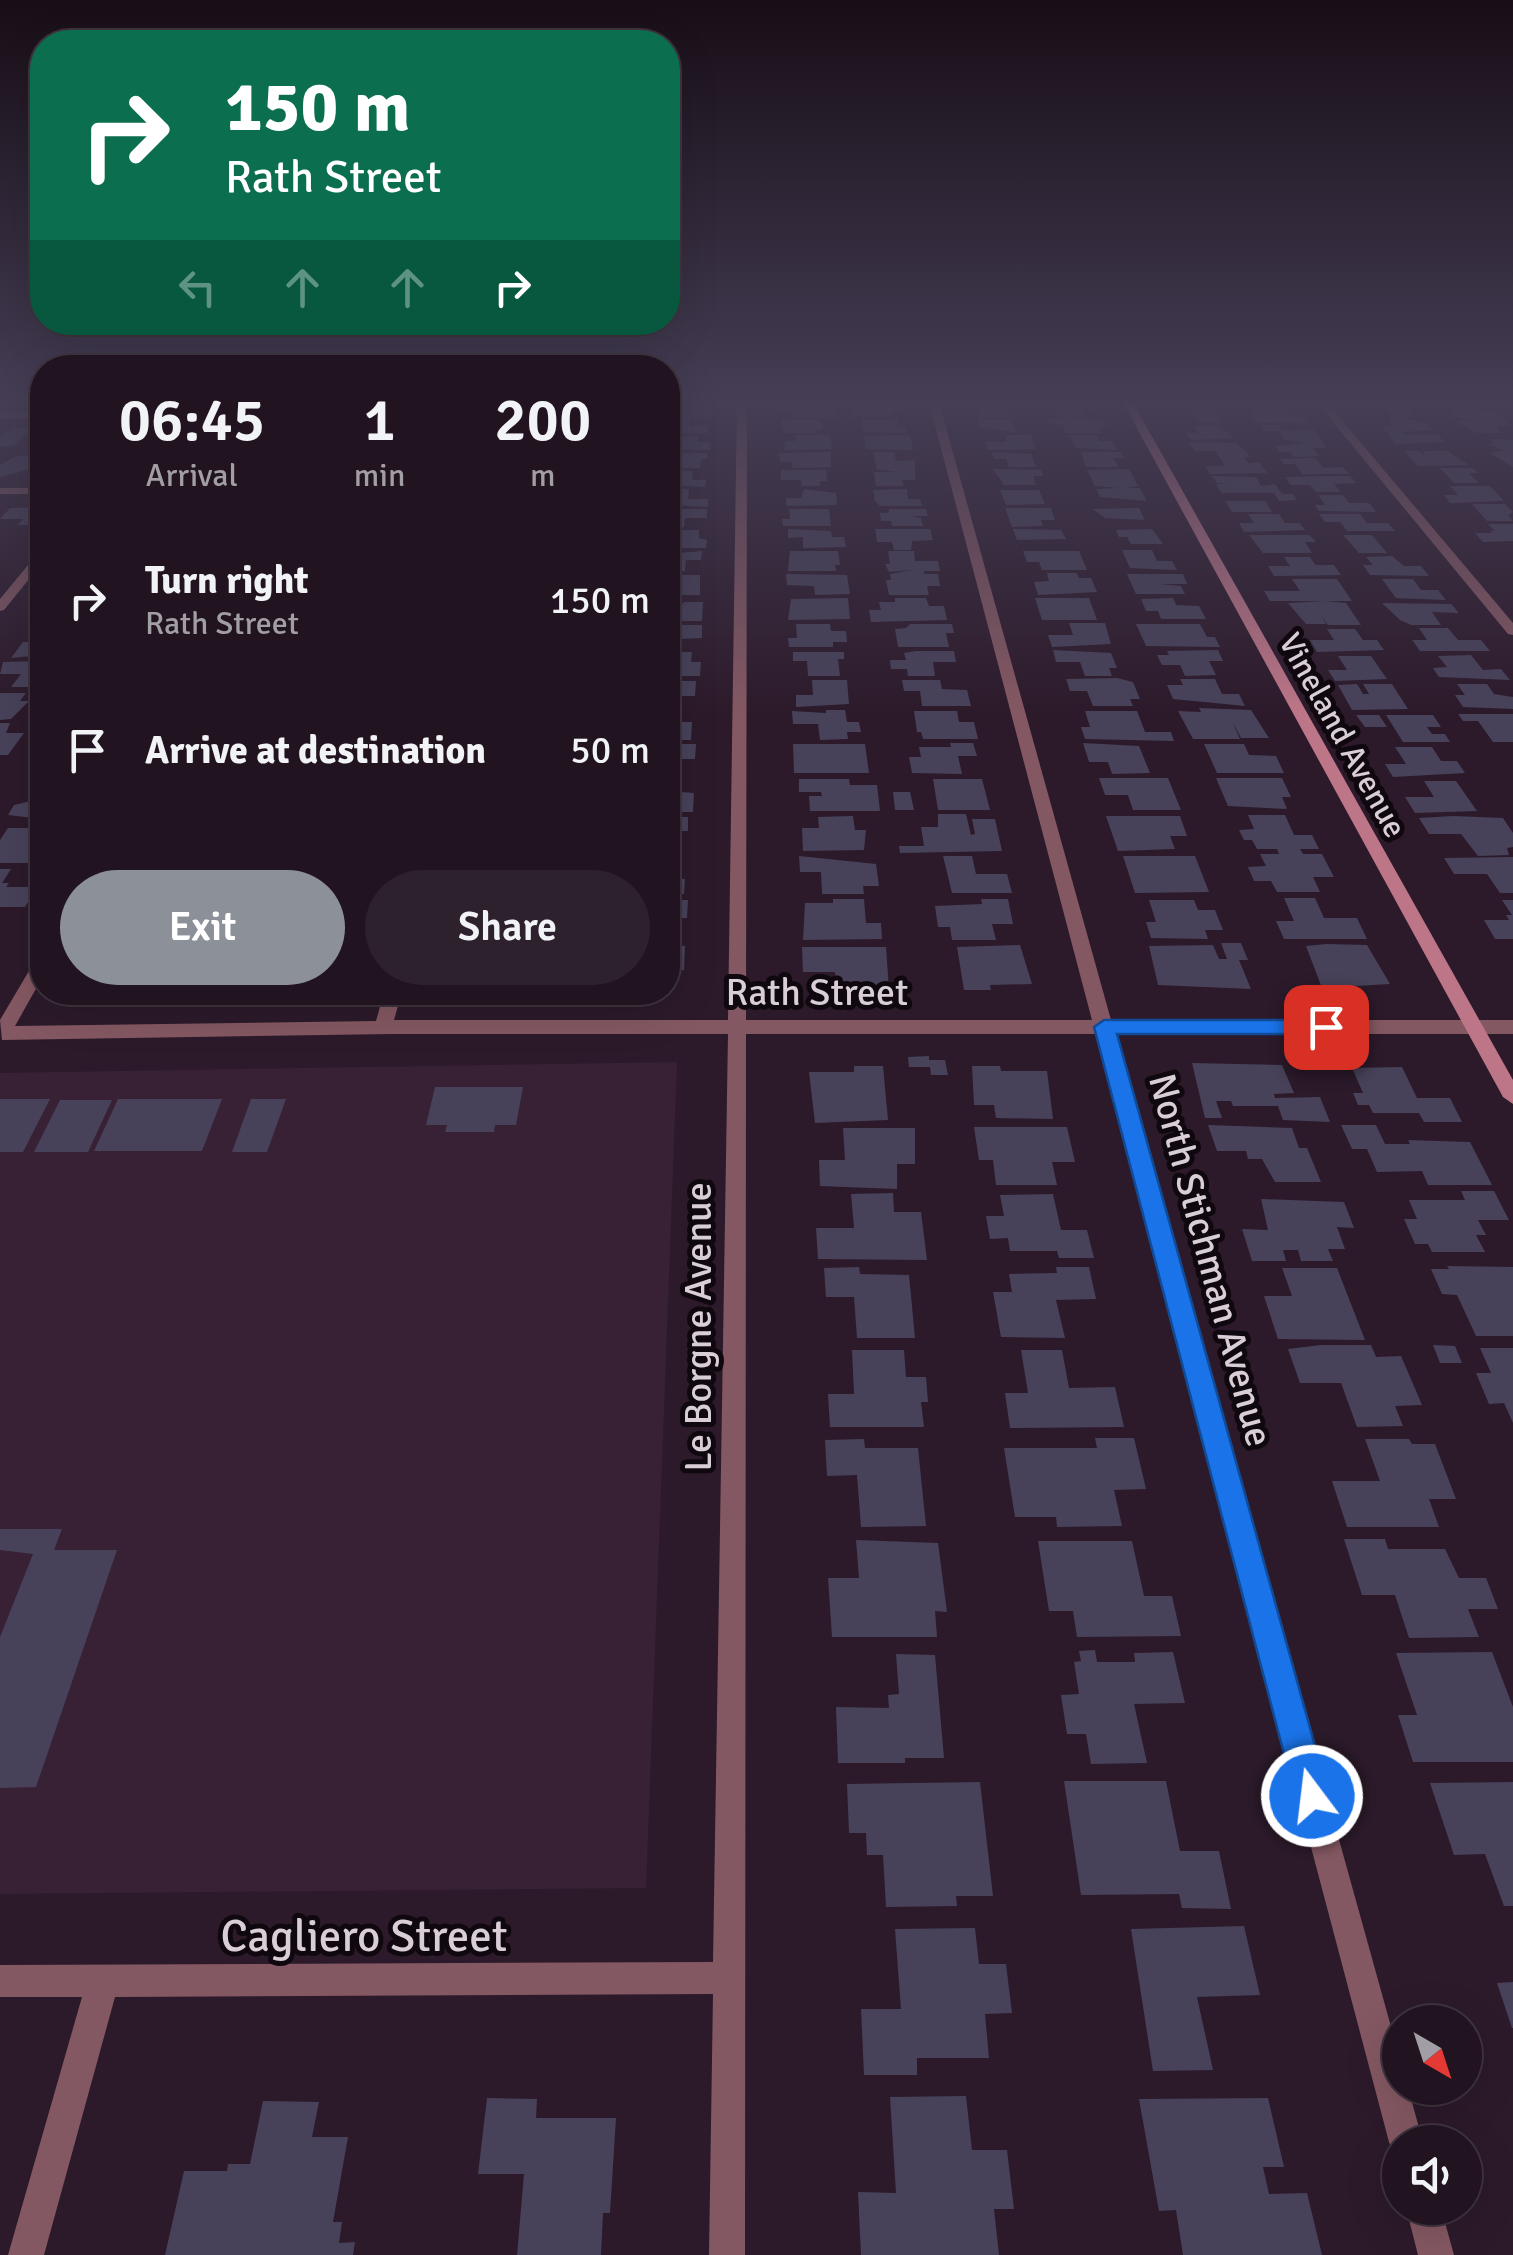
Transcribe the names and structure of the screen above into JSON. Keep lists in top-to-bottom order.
{
  "streets": {
    "street": [
      "Vineland Avenue",
      "Rath Street",
      "North Stichman Avenue",
      "Le Borgne Avenue",
      "Cagliero Street"
    ]
  },
  "crossings": [
    ["Vineland Avenue", "Rath Street"],
    ["Rath Street", "North Stichman Avenue"],
    ["Rath Street", "Le Borgne Avenue"],
    ["Le Borgne Avenue", "Cagliero Street"]
  ],
  "north": "bottom right",
  "page": {
    "turn": ["150 m", "Rath Street"],
    "eta": [
      "06:45",
      "Arrival",
      "1",
      "min",
      "200",
      "m"
    ],
    "list": [
      {
        "name": "Turn right",
        "note": "Rath Street",
        "value": "150 m"
      },
      {
        "name": "Arrive at destination",
        "value": "50 m"
      }
    ],
    "buttons": ["Exit", "Share"]
  }
}
